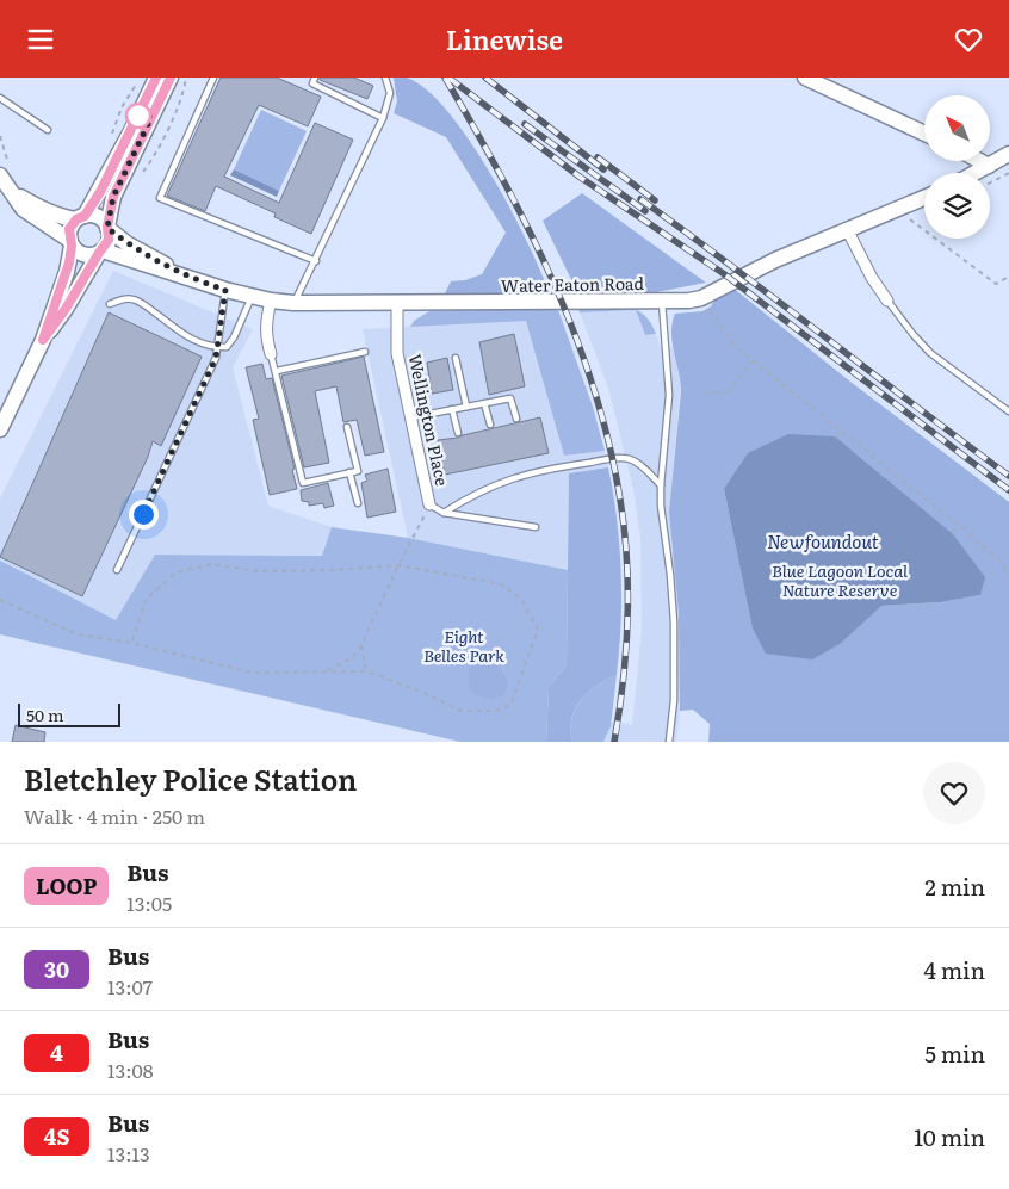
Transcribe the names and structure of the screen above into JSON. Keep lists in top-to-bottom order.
{
  "streets": {
    "street": ["Water Eaton Road", "Wellington Place"]
  },
  "crossings": [
    ["Water Eaton Road", "Wellington Place"]
  ],
  "water": ["Newfoundout"],
  "parks": ["Blue Lagoon Local Nature Reserve", "Eight Belles Park"],
  "lines": ["bus line LOOP"],
  "scale_bar": "50 m",
  "north": "top left",
  "page": {
    "header": "Linewise",
    "scale": "50 m",
    "heading": ["Bletchley Police Station", "Walk · 4 min · 250 m"],
    "list": [
      {
        "mark": "LOOP",
        "name": "Bus",
        "note": "13:05",
        "value": "2 min"
      },
      {
        "mark": "30",
        "name": "Bus",
        "note": "13:07",
        "value": "4 min"
      },
      {
        "mark": "4",
        "name": "Bus",
        "note": "13:08",
        "value": "5 min"
      },
      {
        "mark": "4S",
        "name": "Bus",
        "note": "13:13",
        "value": "10 min"
      }
    ]
  }
}
